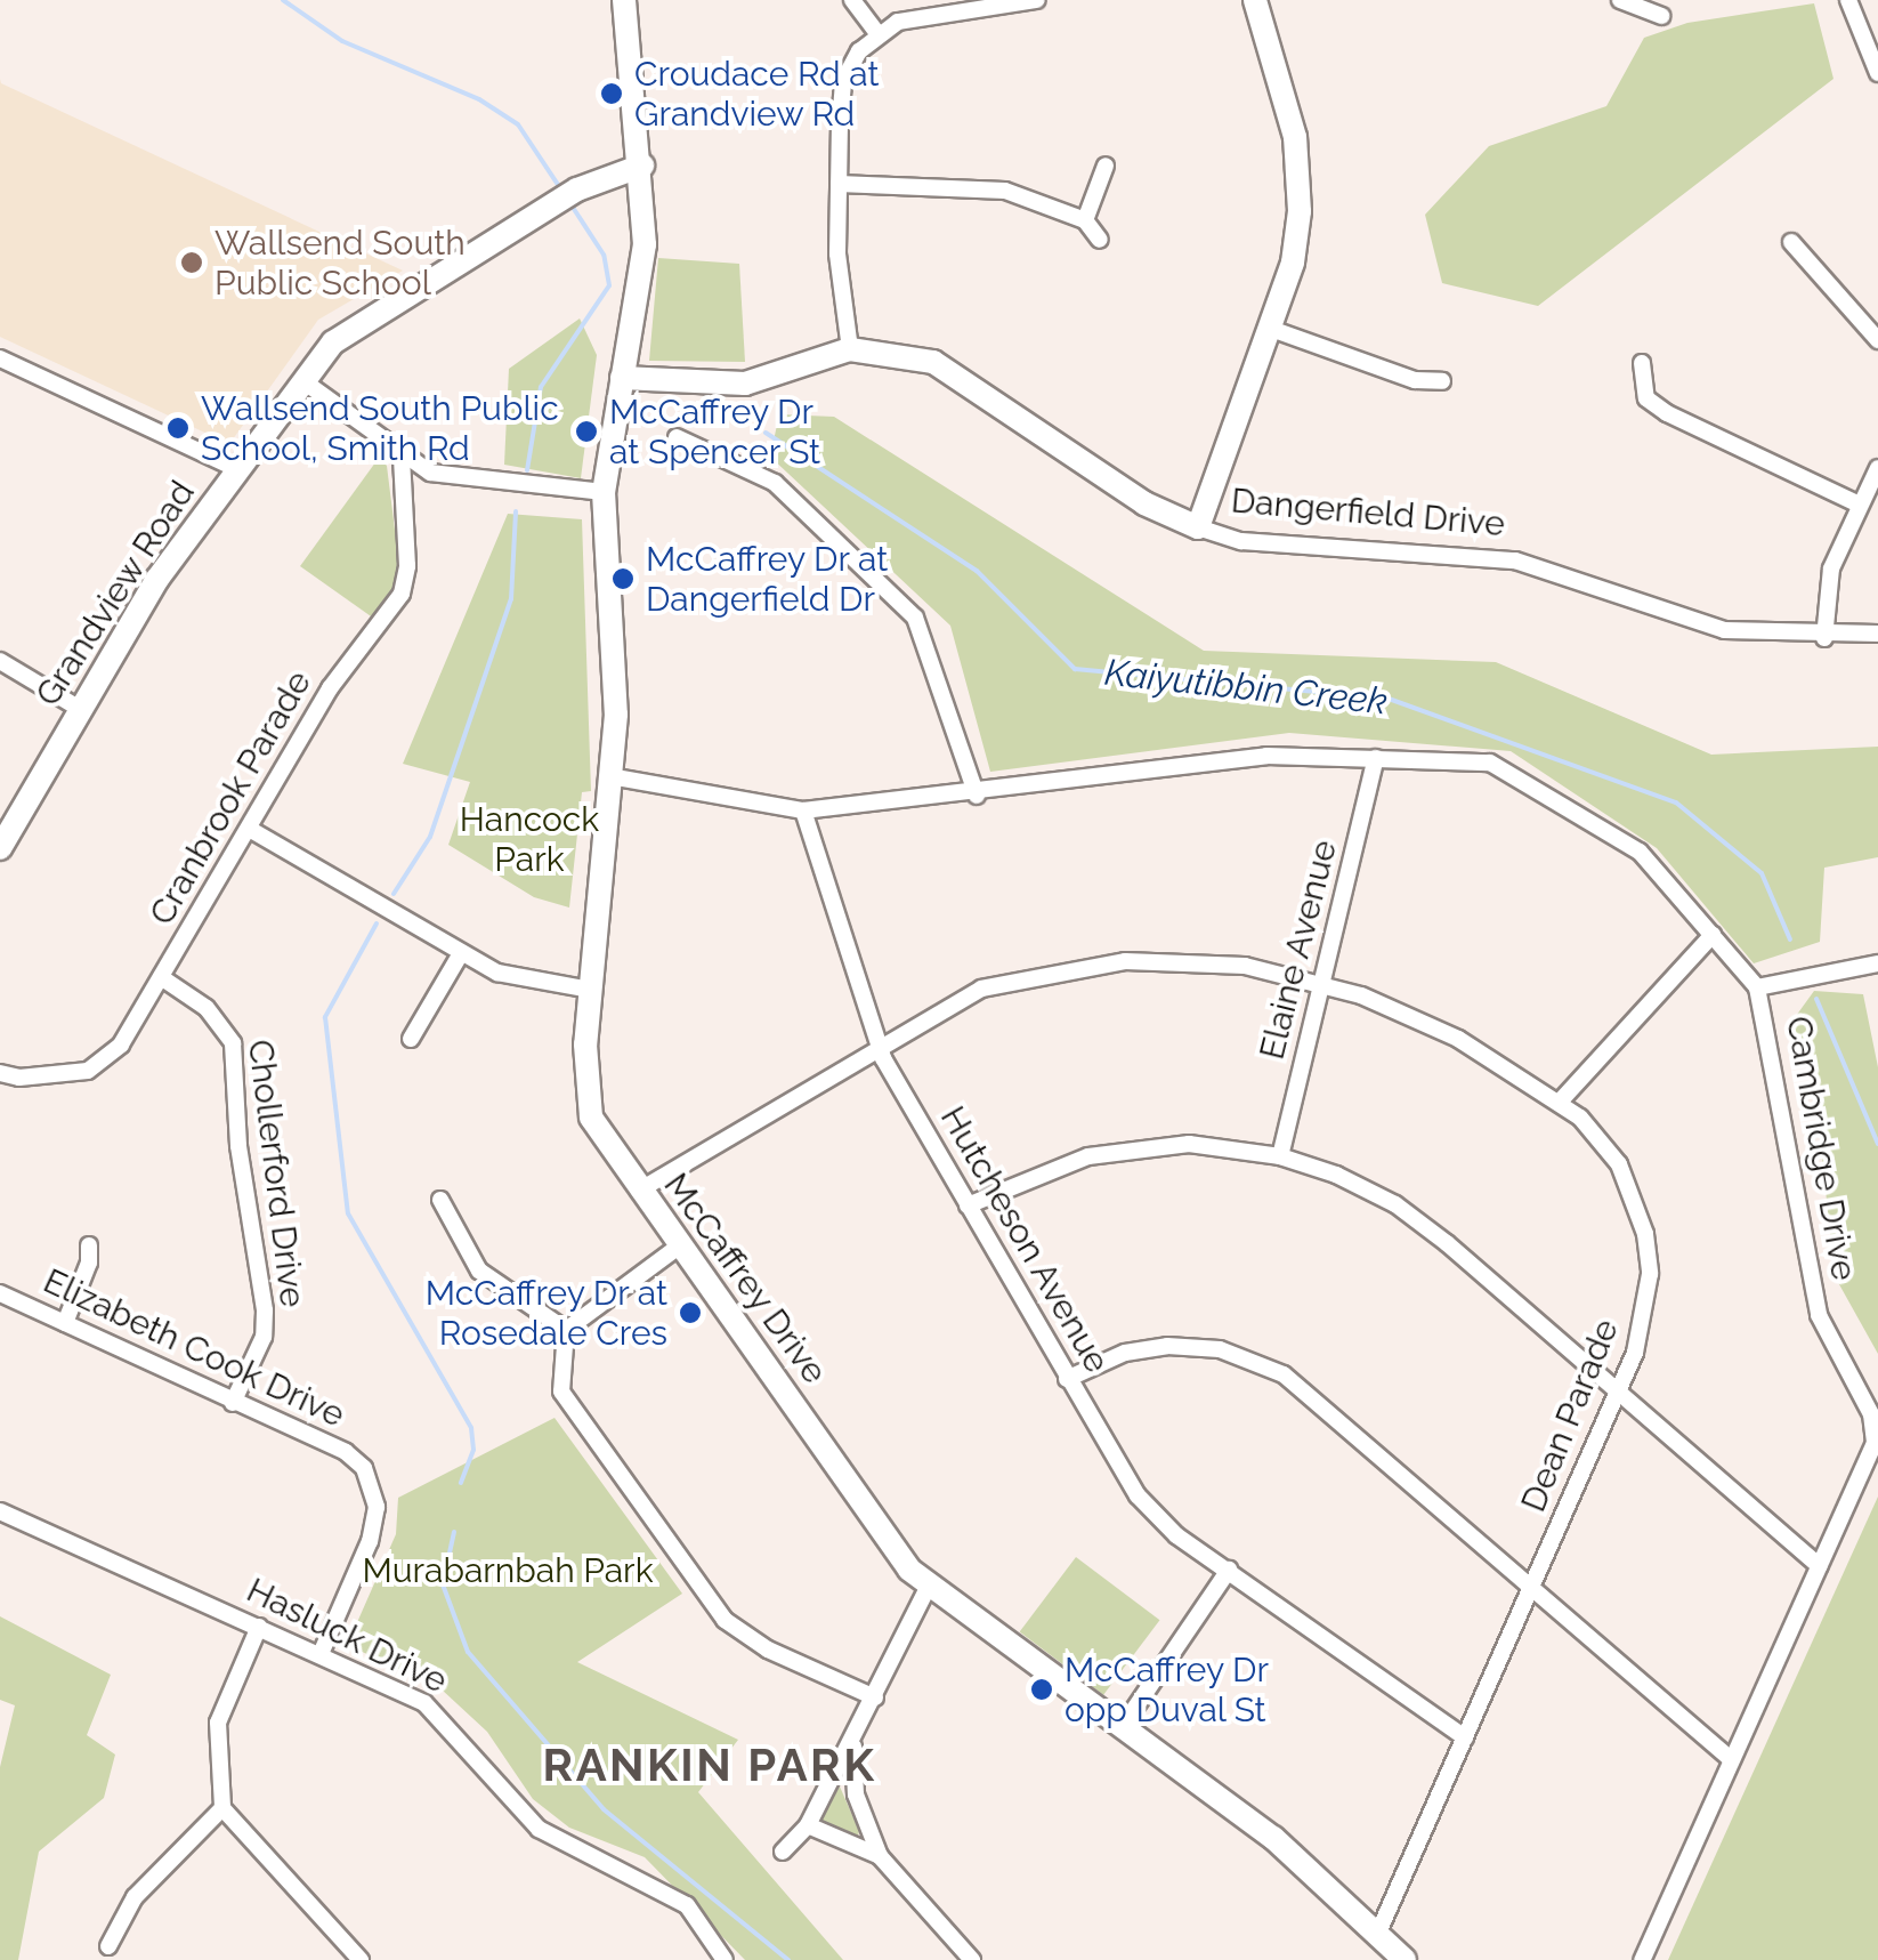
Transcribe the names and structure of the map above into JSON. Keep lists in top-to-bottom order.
{
  "streets": {
    "main road": ["Dangerfield Drive", "Grandview Road", "McCaffrey Drive"],
    "street": [
      "Cranbrook Parade",
      "Elaine Avenue",
      "Cambridge Drive",
      "Chollerford Drive",
      "Hutcheson Avenue",
      "Elizabeth Cook Drive",
      "Dean Parade",
      "Hasluck Drive"
    ]
  },
  "crossings": [
    ["Dangerfield Drive", "McCaffrey Drive"],
    ["Grandview Road", "McCaffrey Drive"],
    ["Cranbrook Parade", "Chollerford Drive"],
    ["Elaine Avenue", "Cambridge Drive"],
    ["Elaine Avenue", "Dean Parade"],
    ["Cambridge Drive", "Hutcheson Avenue"],
    ["Chollerford Drive", "Elizabeth Cook Drive"],
    ["Hutcheson Avenue", "Dean Parade"],
    ["McCaffrey Drive", "Dean Parade"],
    ["Elizabeth Cook Drive", "Hasluck Drive"]
  ],
  "districts": ["RANKIN PARK"],
  "water": ["Kaiyutibbin Creek"],
  "parks": ["Hancock Park", "Murabarnbah Park"],
  "places": [
    "Croudace Rd at Grandview Rd",
    "Wallsend South Public School",
    "Wallsend South Public School, Smith Rd",
    "McCaffrey Dr at Spencer St",
    "McCaffrey Dr at Dangerfield Dr",
    "McCaffrey Dr at Rosedale Cres",
    "McCaffrey Dr opp Duval St"
  ]
}
